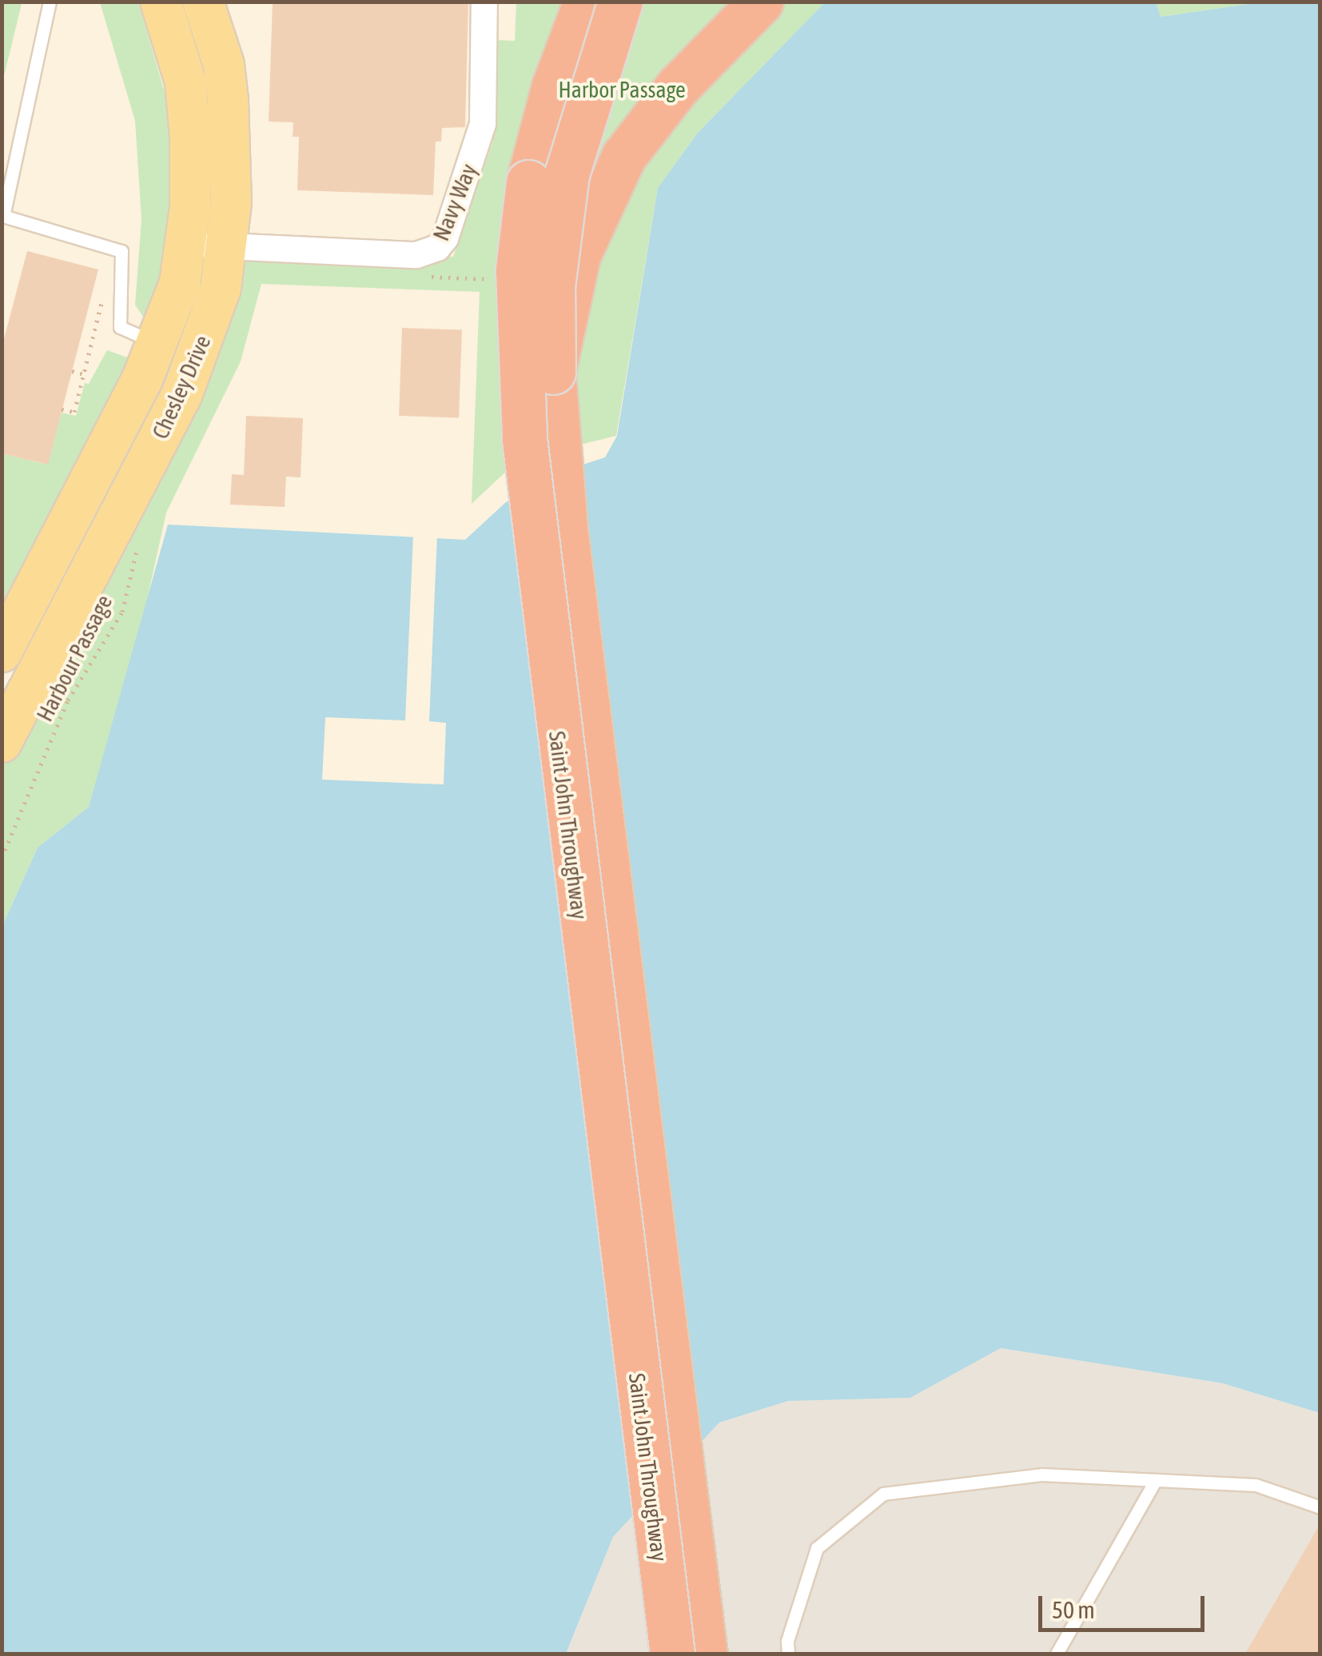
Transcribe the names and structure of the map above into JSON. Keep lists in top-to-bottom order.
{
  "streets": {
    "highway": ["Saint John Throughway"],
    "main road": ["Chesley Drive"],
    "street": ["Navy Way"],
    "path": ["Harbour Passage"]
  },
  "crossings": [
    ["Navy Way", "Chesley Drive"]
  ],
  "parks": ["Harbor Passage"],
  "scale_bar": "50 m"
}
